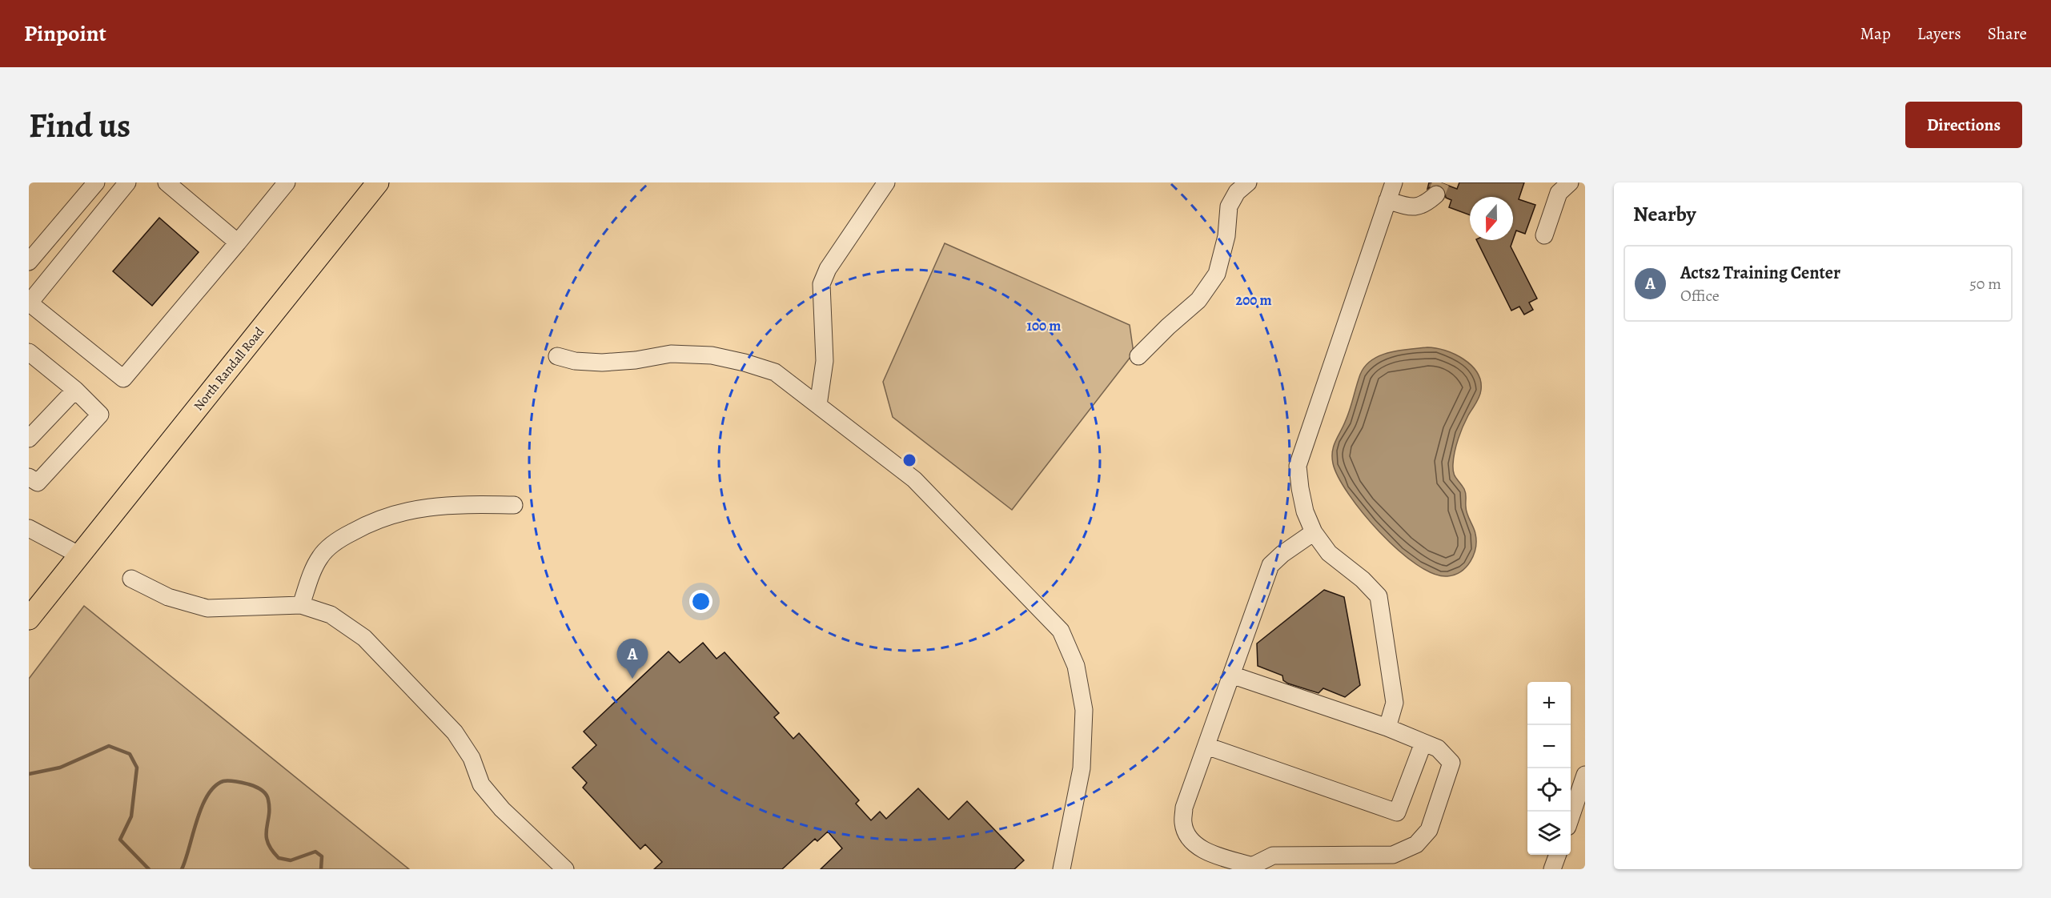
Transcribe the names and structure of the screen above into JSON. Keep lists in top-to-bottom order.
{
  "streets": {
    "main road": ["North Randall Road"]
  },
  "north": "bottom",
  "page": {
    "header": "Pinpoint",
    "nav": ["Map", "Layers", "Share"],
    "buttons": "Directions",
    "title": "Find us",
    "heading": "Nearby",
    "list": [
      {
        "mark": "A",
        "name": "Acts2 Training Center",
        "note": "Office",
        "value": "50 m"
      }
    ],
    "pins": "A",
    "map_buttons": ["+", "−"]
  },
  "rings": ["200 m", "100 m"]
}
